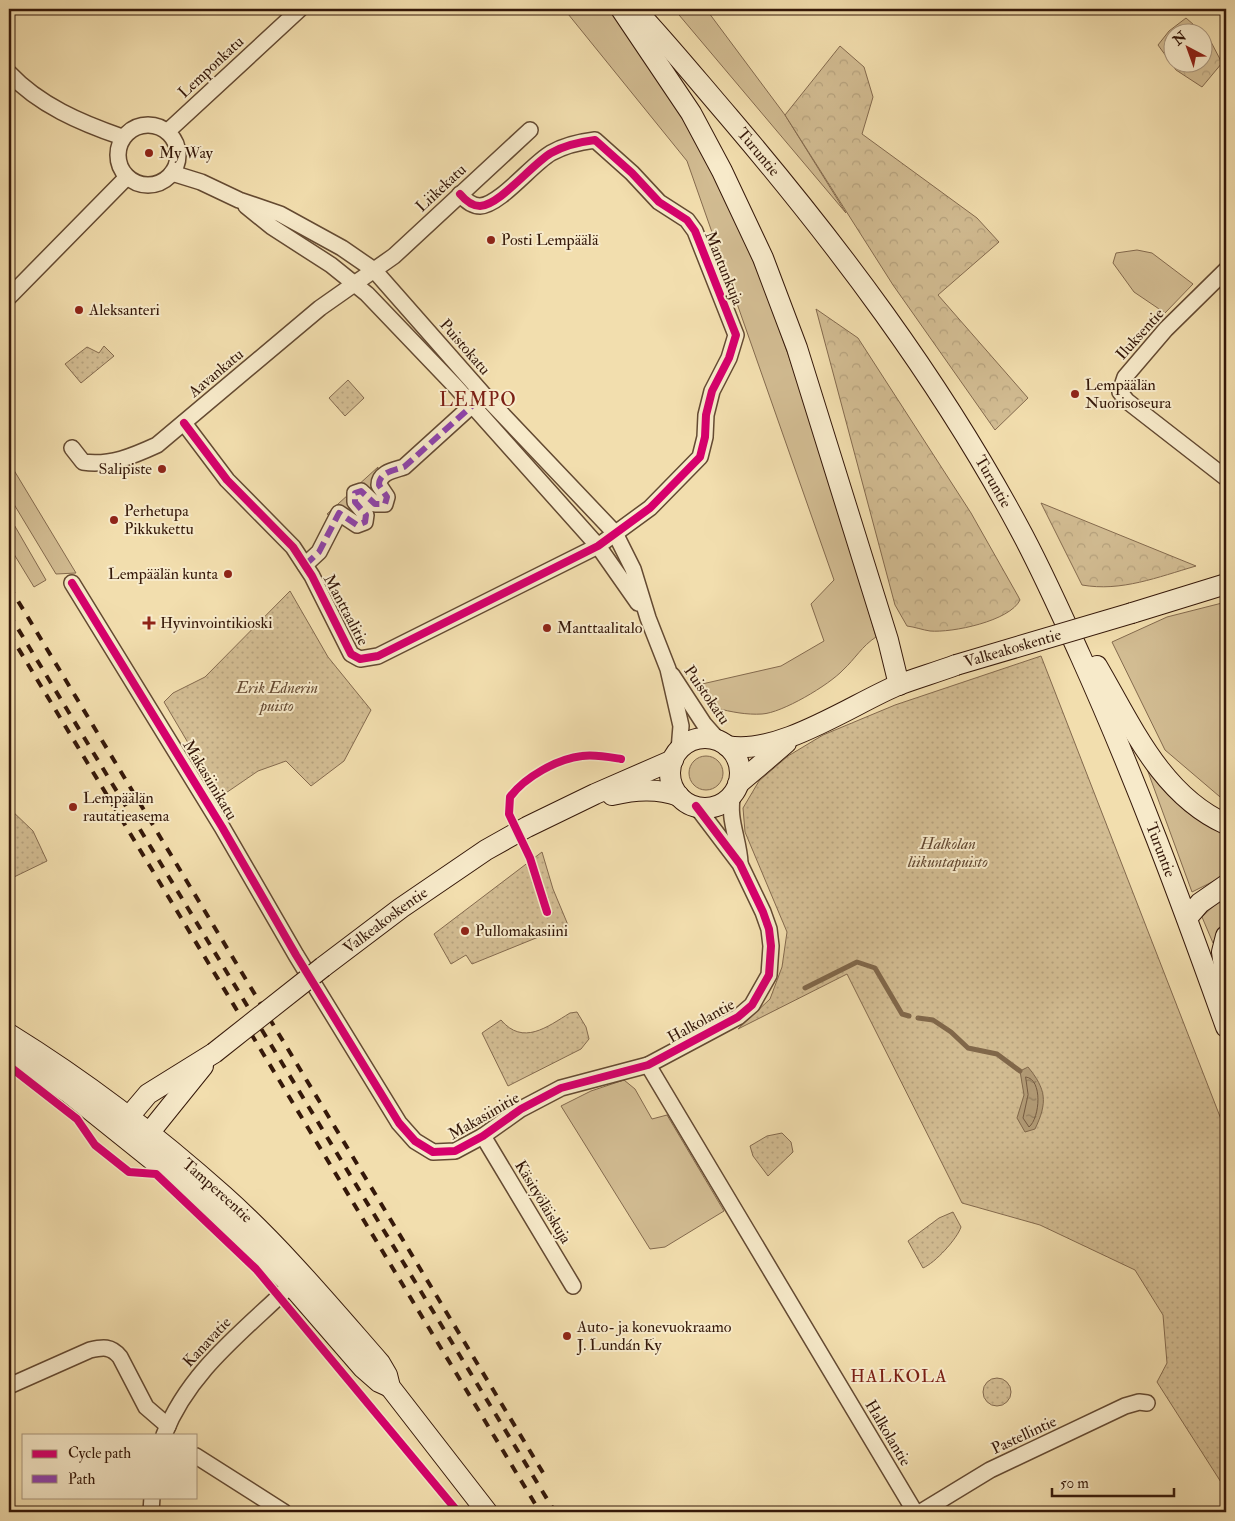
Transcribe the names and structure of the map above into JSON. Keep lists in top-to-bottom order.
{
  "streets": {
    "main road": ["Turuntie", "Valkeakoskentie", "Tampereentie"],
    "street": [
      "Lemponkatu",
      "Liikekatu",
      "Mantunkuja",
      "Iluksentie",
      "Puistokatu",
      "Aavankatu",
      "Manttaalitie",
      "Makasiinikatu",
      "Halkolantie",
      "Makasiinitie",
      "Käsityöläiskuja",
      "Kanavatie",
      "Pastellintie"
    ]
  },
  "crossings": [
    ["Lemponkatu", "Puistokatu"],
    ["Liikekatu", "Mantunkuja"],
    ["Liikekatu", "Puistokatu"],
    ["Liikekatu", "Aavankatu"],
    ["Mantunkuja", "Puistokatu"],
    ["Mantunkuja", "Manttaalitie"],
    ["Puistokatu", "Aavankatu"],
    ["Puistokatu", "Manttaalitie"],
    ["Puistokatu", "Valkeakoskentie"],
    ["Puistokatu", "Halkolantie"],
    ["Aavankatu", "Manttaalitie"],
    ["Valkeakoskentie", "Halkolantie"],
    ["Valkeakoskentie", "Tampereentie"],
    ["Makasiinikatu", "Makasiinitie"],
    ["Halkolantie", "Makasiinitie"],
    ["Makasiinitie", "Käsityöläiskuja"],
    ["Tampereentie", "Kanavatie"]
  ],
  "districts": ["LEMPO", "HALKOLA"],
  "parks": ["Erik Ednerin puisto", "Halkolan liikuntapuisto"],
  "places": {
    "other": [
      "My Way",
      "Posti Lempäälä",
      "Aleksanteri",
      "Lempäälän Nuorisoseura",
      "Salipiste",
      "Perhetupa Pikkukettu",
      "Lempäälän kunta",
      "Manttaalitalo",
      "Lempäälän rautatieasema",
      "Pullomakasiini",
      "Auto- ja konevuokraamo J. Lundán Ky"
    ],
    "health": ["Hyvinvointikioski"]
  },
  "legend": ["Cycle path", "Path"],
  "scale_bar": "50 m",
  "north": "top left"
}
